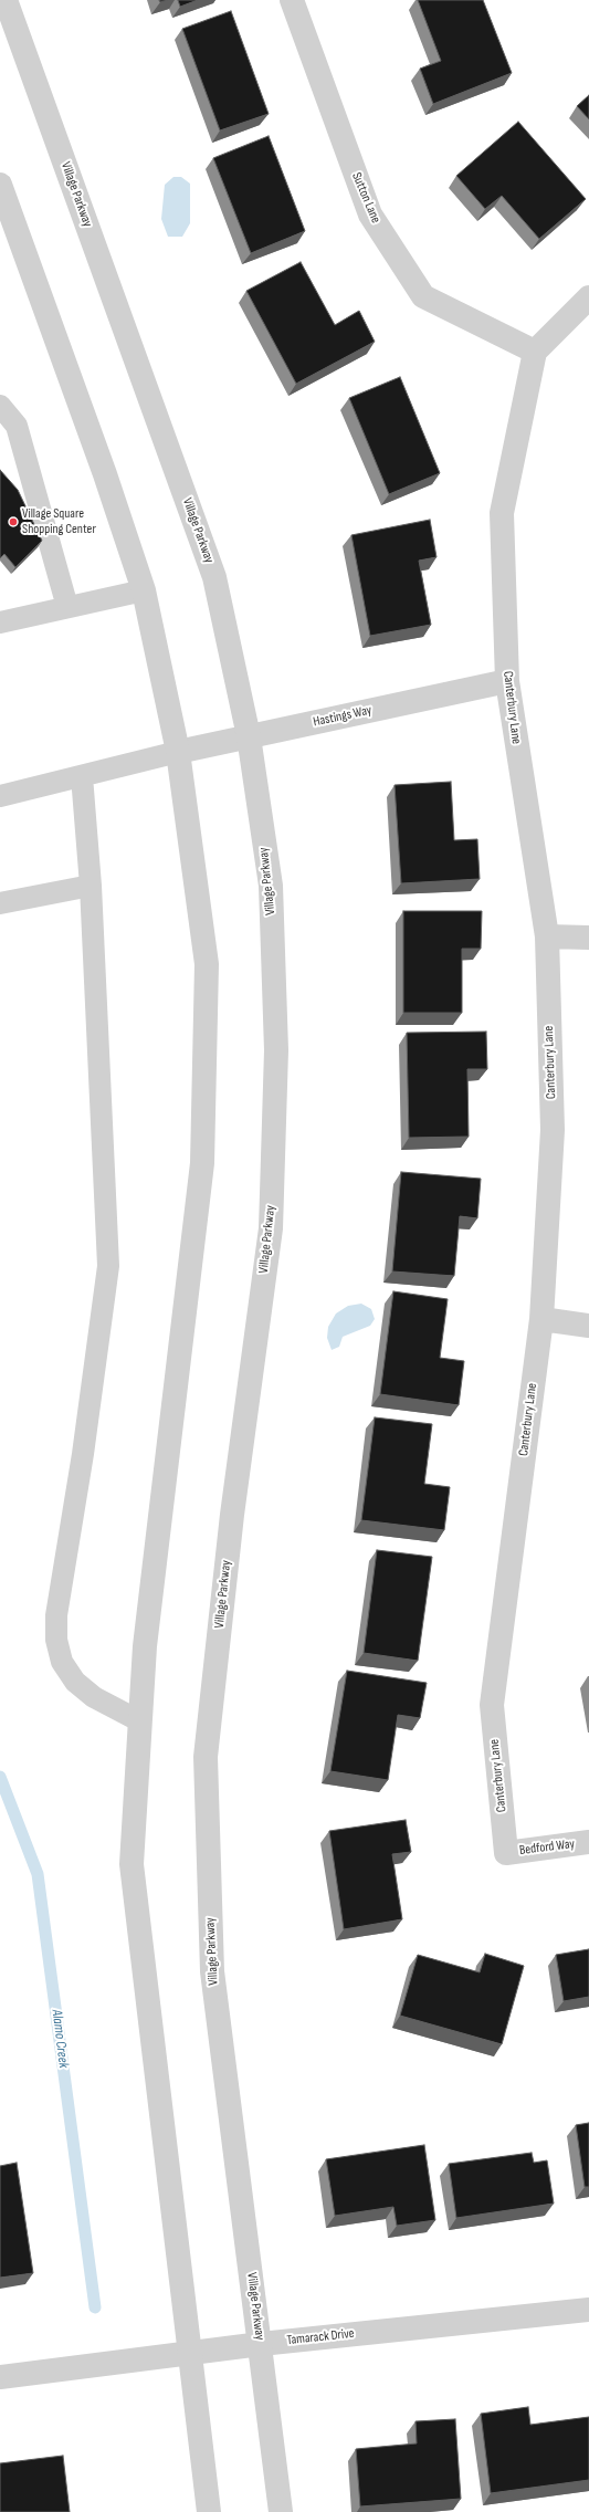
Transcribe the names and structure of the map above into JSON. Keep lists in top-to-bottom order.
{
  "streets": {
    "street": [
      "Village Parkway",
      "Sutton Lane",
      "Canterbury Lane",
      "Hastings Way",
      "Bedford Way",
      "Tamarack Drive"
    ]
  },
  "crossings": [
    ["Village Parkway", "Hastings Way"],
    ["Village Parkway", "Tamarack Drive"],
    ["Sutton Lane", "Canterbury Lane"],
    ["Canterbury Lane", "Hastings Way"],
    ["Canterbury Lane", "Bedford Way"]
  ],
  "water": ["Alamo Creek"],
  "places": ["Village Square Shopping Center"]
}
